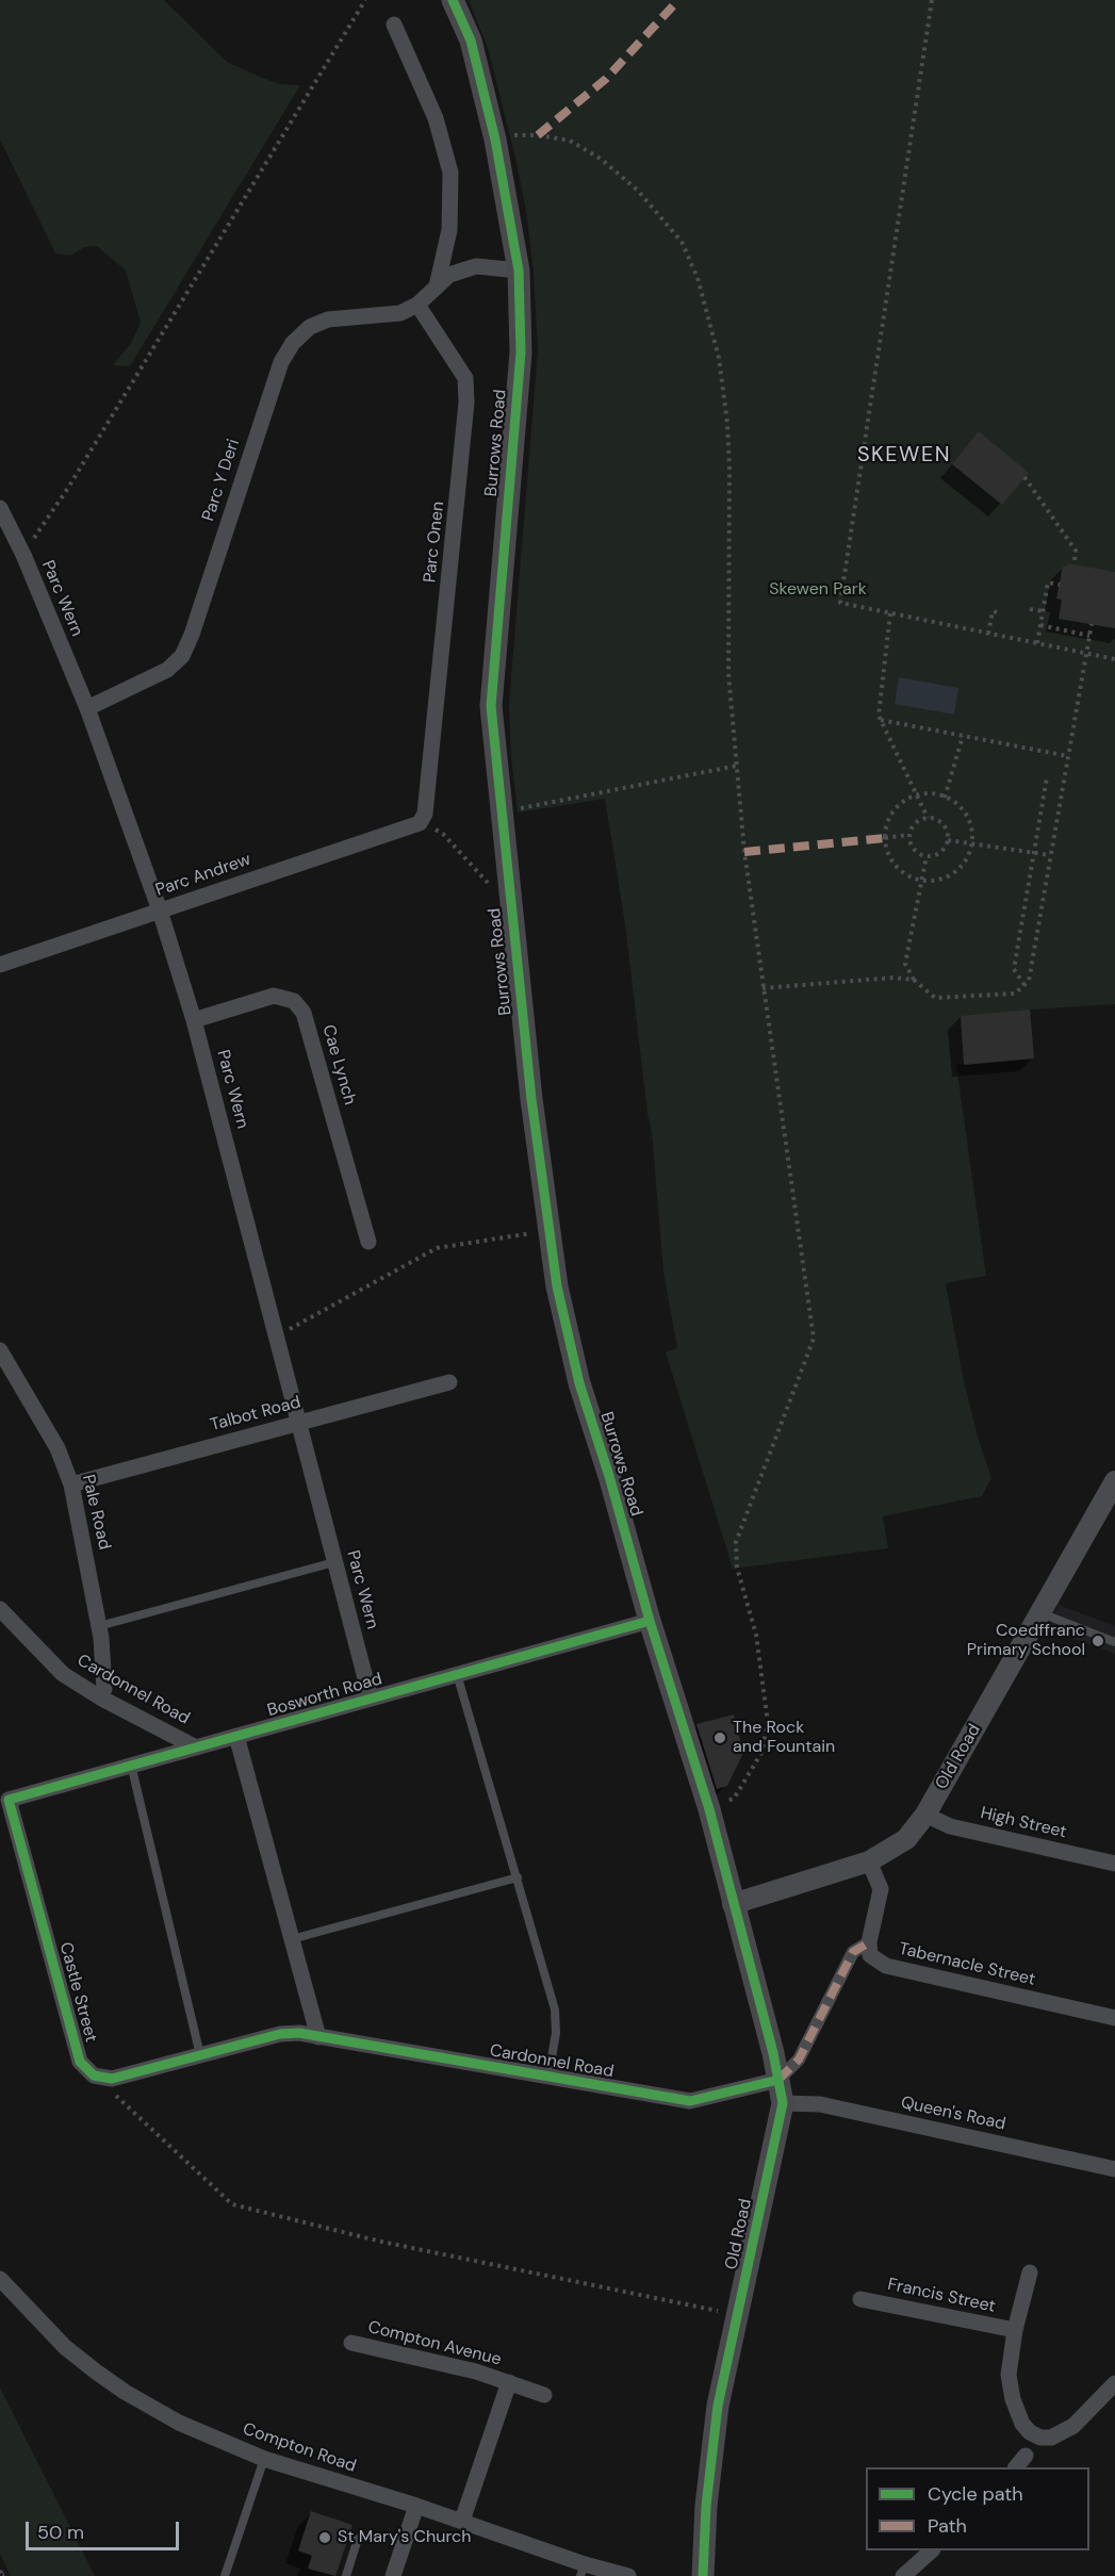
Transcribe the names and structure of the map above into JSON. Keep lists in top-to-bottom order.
{
  "streets": {
    "main road": ["Burrows Road", "Old Road"],
    "street": [
      "Parc Y Deri",
      "Parc Onen",
      "Parc Wern",
      "Parc Andrew",
      "Cae Lynch",
      "Talbot Road",
      "Pale Road",
      "Cardonnel Road",
      "Bosworth Road",
      "High Street",
      "Tabernacle Street",
      "Castle Street",
      "Queen's Road",
      "Francis Street",
      "Compton Avenue",
      "Compton Road"
    ]
  },
  "crossings": [
    ["Burrows Road", "Bosworth Road"],
    ["Burrows Road", "Old Road"],
    ["Parc Y Deri", "Parc Onen"],
    ["Parc Y Deri", "Parc Wern"],
    ["Parc Onen", "Parc Andrew"],
    ["Parc Wern", "Parc Andrew"],
    ["Parc Wern", "Cae Lynch"],
    ["Parc Wern", "Talbot Road"],
    ["Parc Wern", "Bosworth Road"],
    ["Talbot Road", "Pale Road"],
    ["Pale Road", "Cardonnel Road"],
    ["Cardonnel Road", "Bosworth Road"],
    ["Cardonnel Road", "Old Road"],
    ["Bosworth Road", "Castle Street"],
    ["Old Road", "High Street"],
    ["Old Road", "Queen's Road"],
    ["Compton Avenue", "Compton Road"]
  ],
  "districts": ["SKEWEN"],
  "parks": ["Skewen Park"],
  "places": ["Coedffranc Primary School", "The Rock and Fountain", "St Mary's Church"],
  "legend": ["Cycle path", "Path"],
  "scale_bar": "50 m"
}
